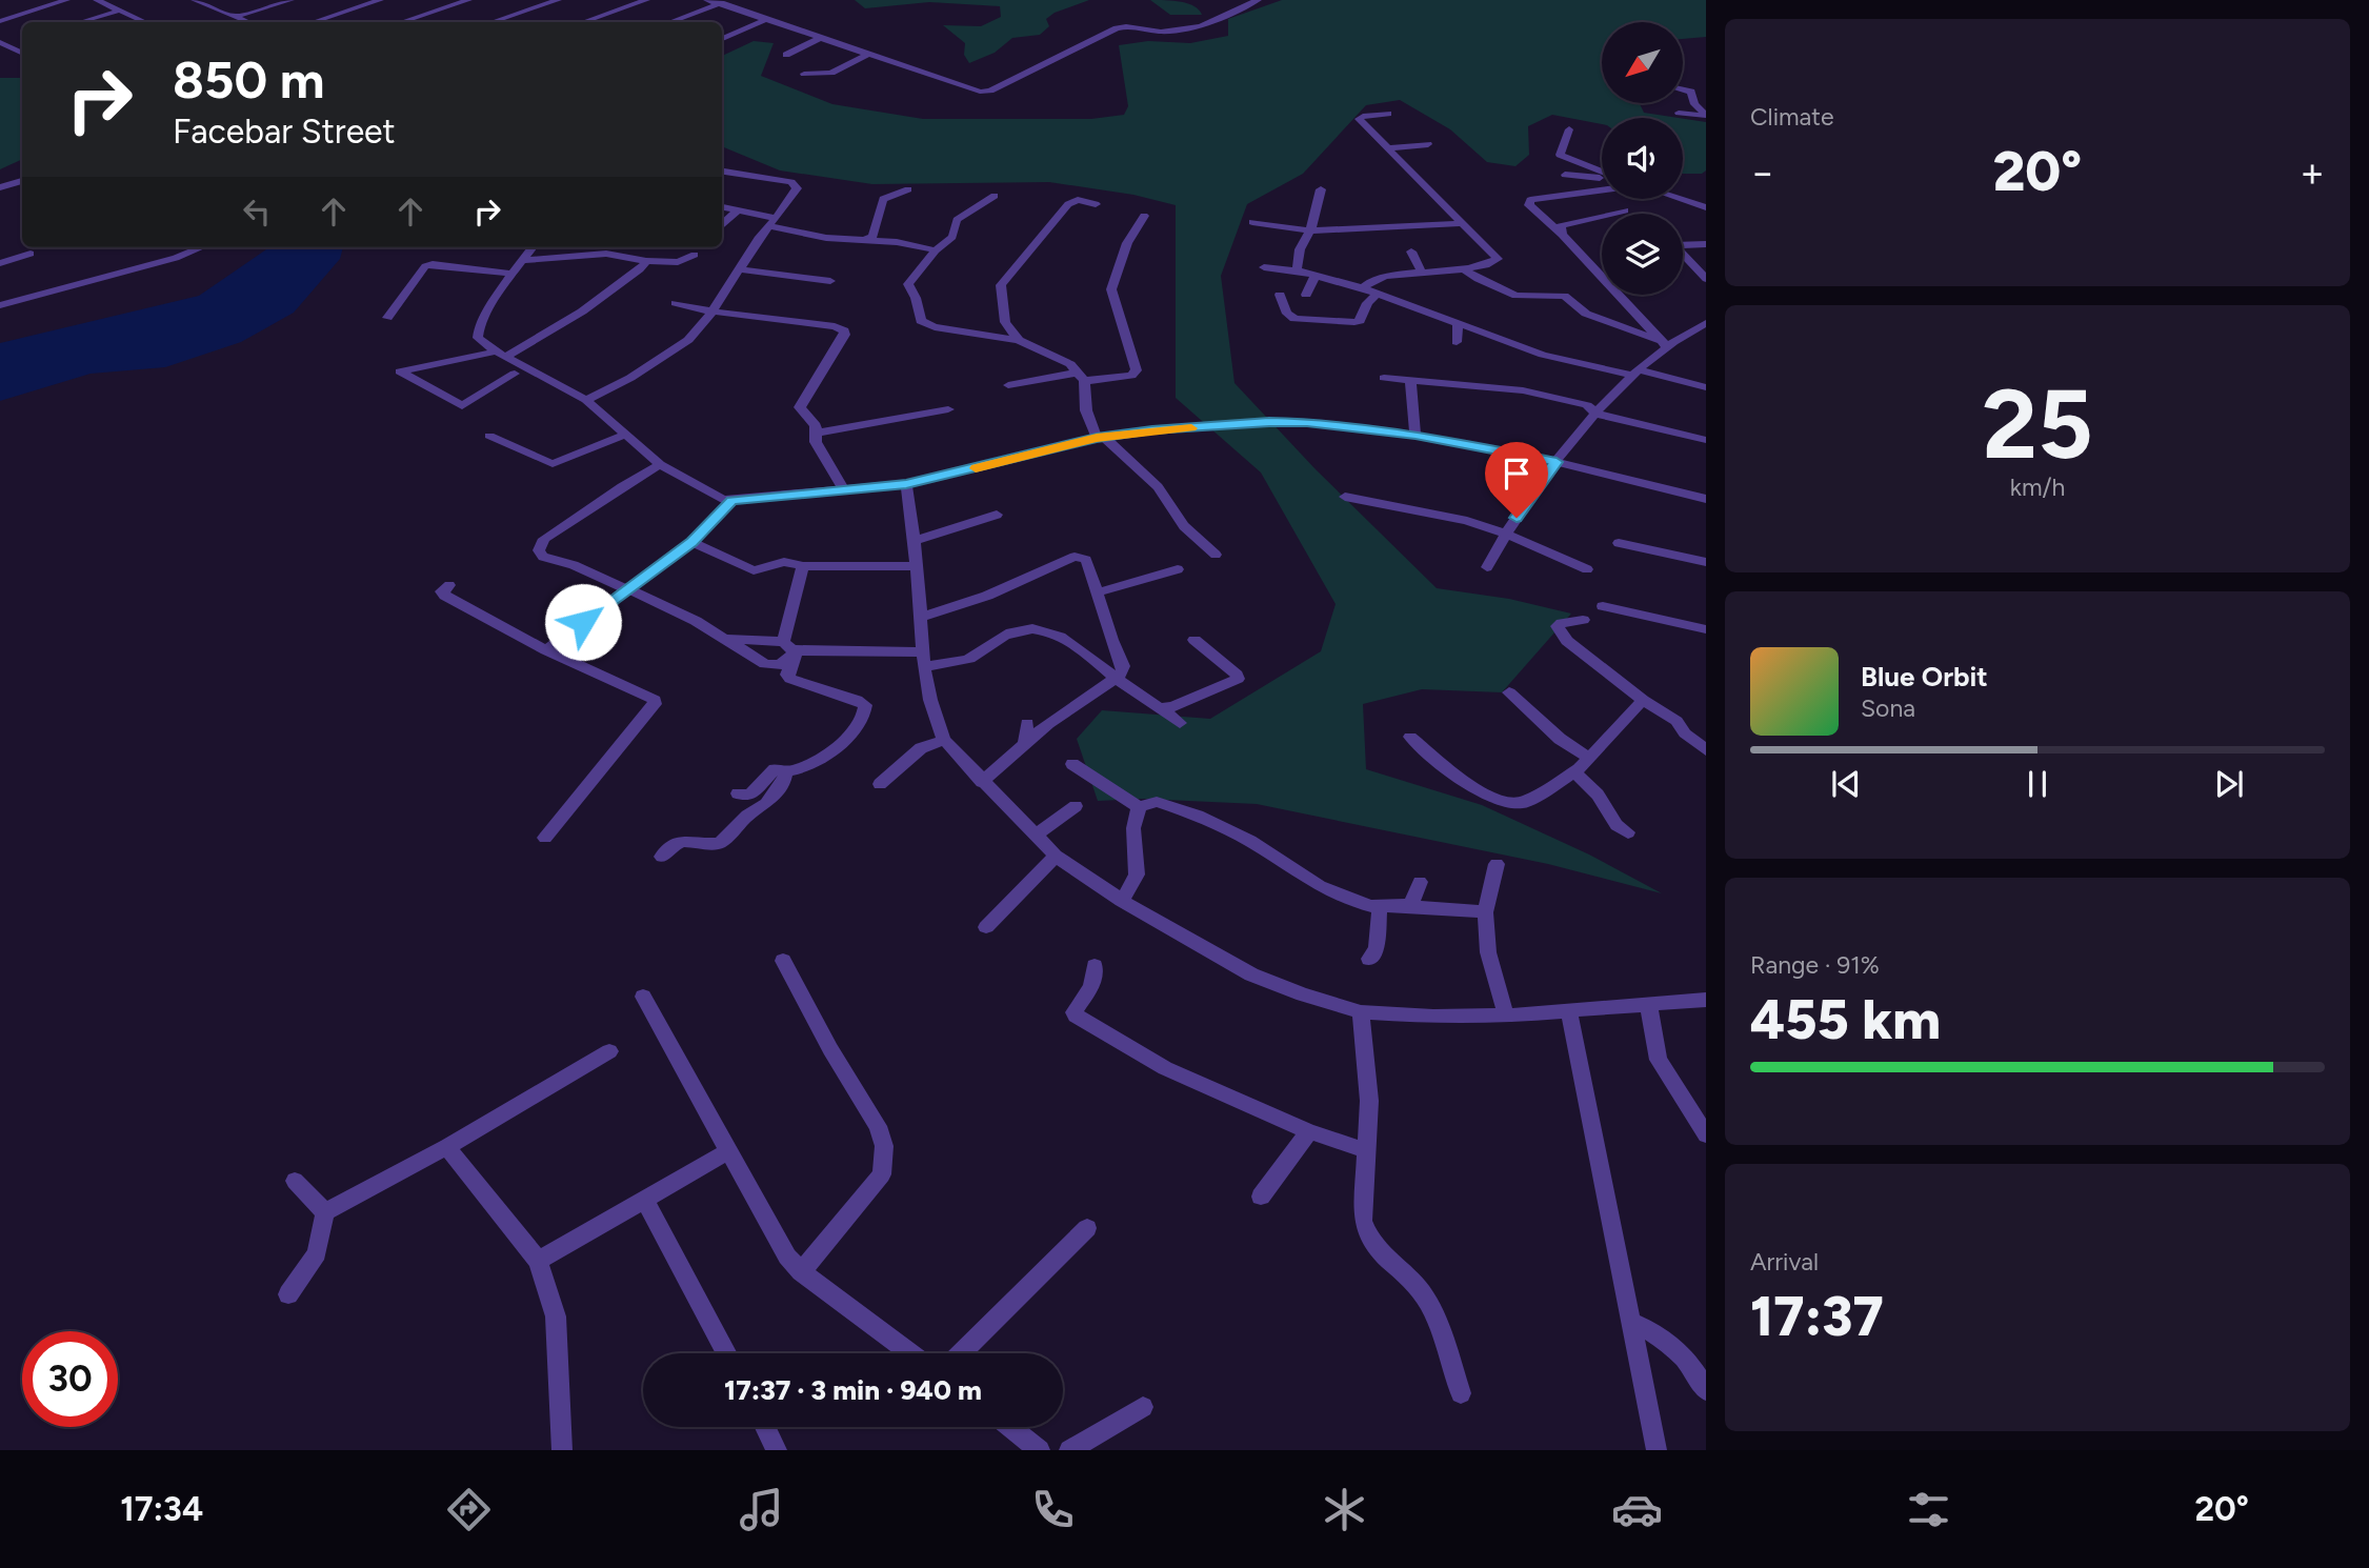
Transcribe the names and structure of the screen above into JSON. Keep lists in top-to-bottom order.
{
  "north": "bottom left",
  "page": {
    "tile": [
      "Climate",
      ["25", "km/h"],
      ["Range · 91%", "455 km"],
      ["Arrival", "17:37"]
    ],
    "turn": ["850 m", "Facebar Street"],
    "heat": ["−", "20°", "+"],
    "song": ["Blue Orbit", "Sona"],
    "limit": "30",
    "trip": "17:37 · 3 min · 940 m",
    "tabs": ["17:34", "20°"]
  }
}
